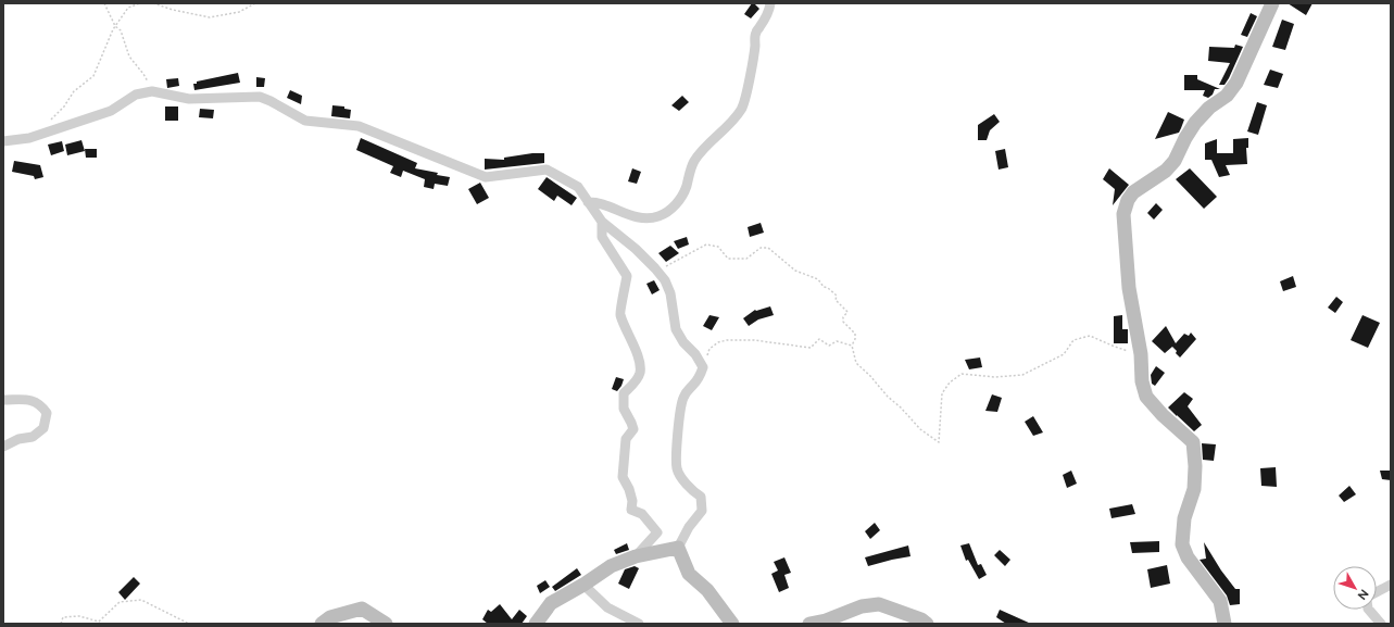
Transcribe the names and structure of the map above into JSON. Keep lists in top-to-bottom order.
{
  "north": "bottom right"
}
